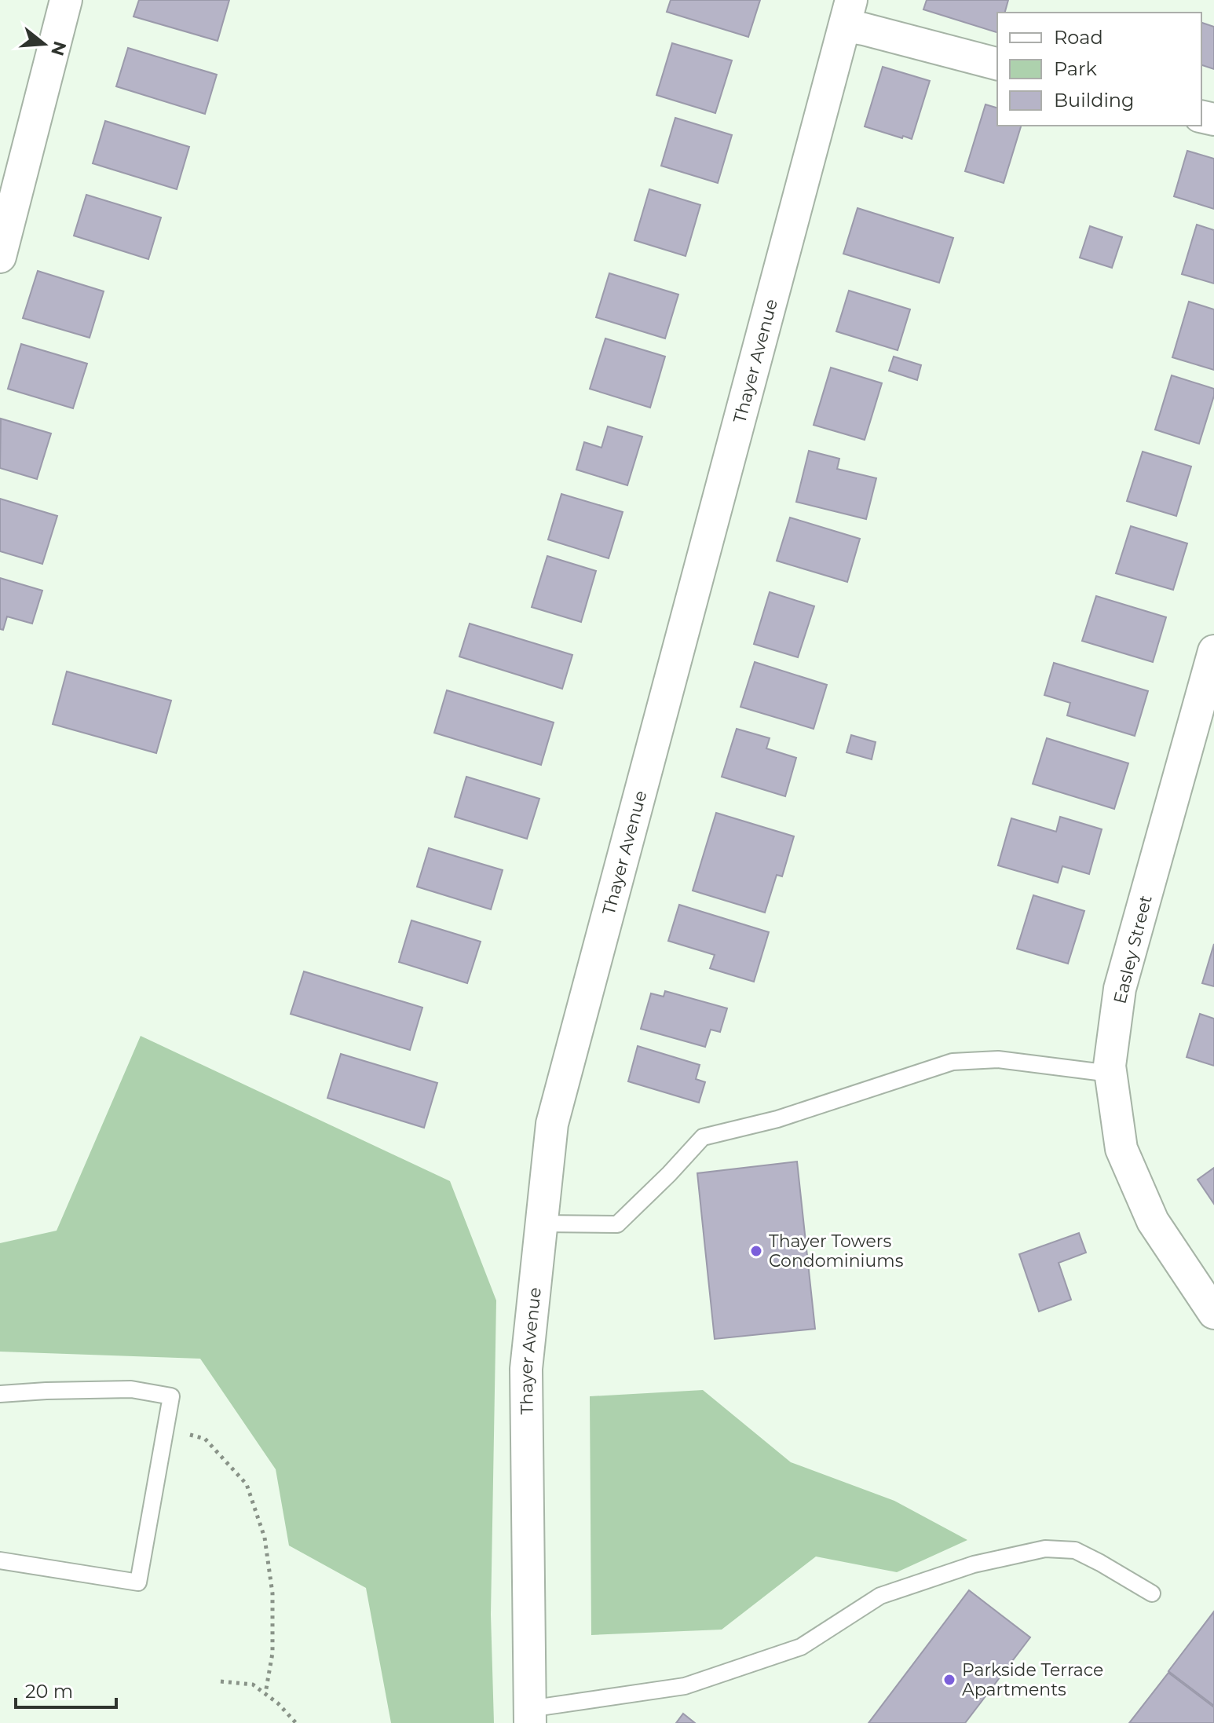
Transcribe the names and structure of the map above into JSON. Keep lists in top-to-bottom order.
{
  "streets": {
    "street": ["Thayer Avenue", "Easley Street"]
  },
  "places": ["Thayer Towers Condominiums", "Parkside Terrace Apartments"],
  "legend": ["Road", "Park", "Building"],
  "scale_bar": "20 m",
  "north": "right"
}
